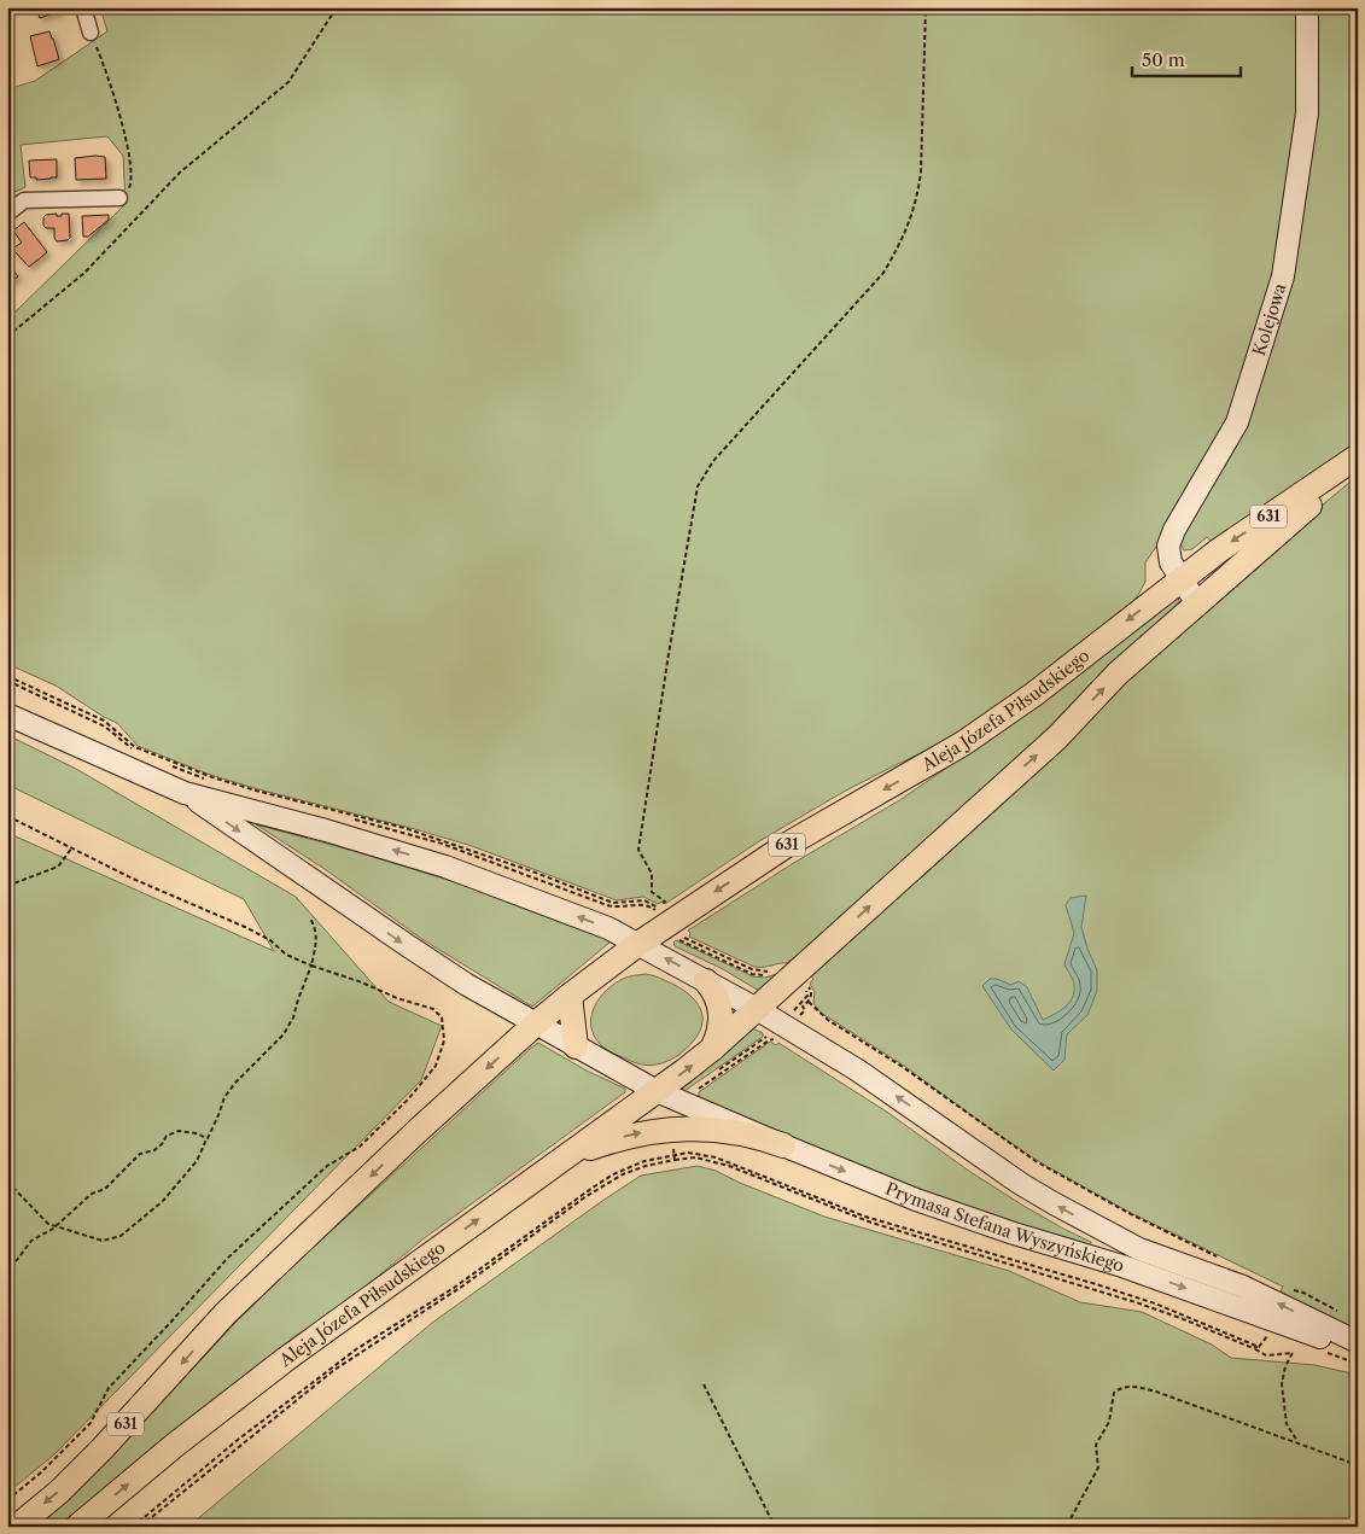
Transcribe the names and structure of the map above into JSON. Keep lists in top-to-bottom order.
{
  "streets": {
    "main road": [
      "Kolejowa",
      "631",
      "Aleja Józefa Piłsudskiego",
      "Prymasa Stefana Wyszyńskiego"
    ]
  },
  "crossings": [
    ["Kolejowa", "631"],
    ["Kolejowa", "Aleja Józefa Piłsudskiego"],
    ["631", "Aleja Józefa Piłsudskiego"],
    ["631", "Prymasa Stefana Wyszyńskiego"],
    ["Aleja Józefa Piłsudskiego", "Prymasa Stefana Wyszyńskiego"]
  ],
  "scale_bar": "50 m"
}
